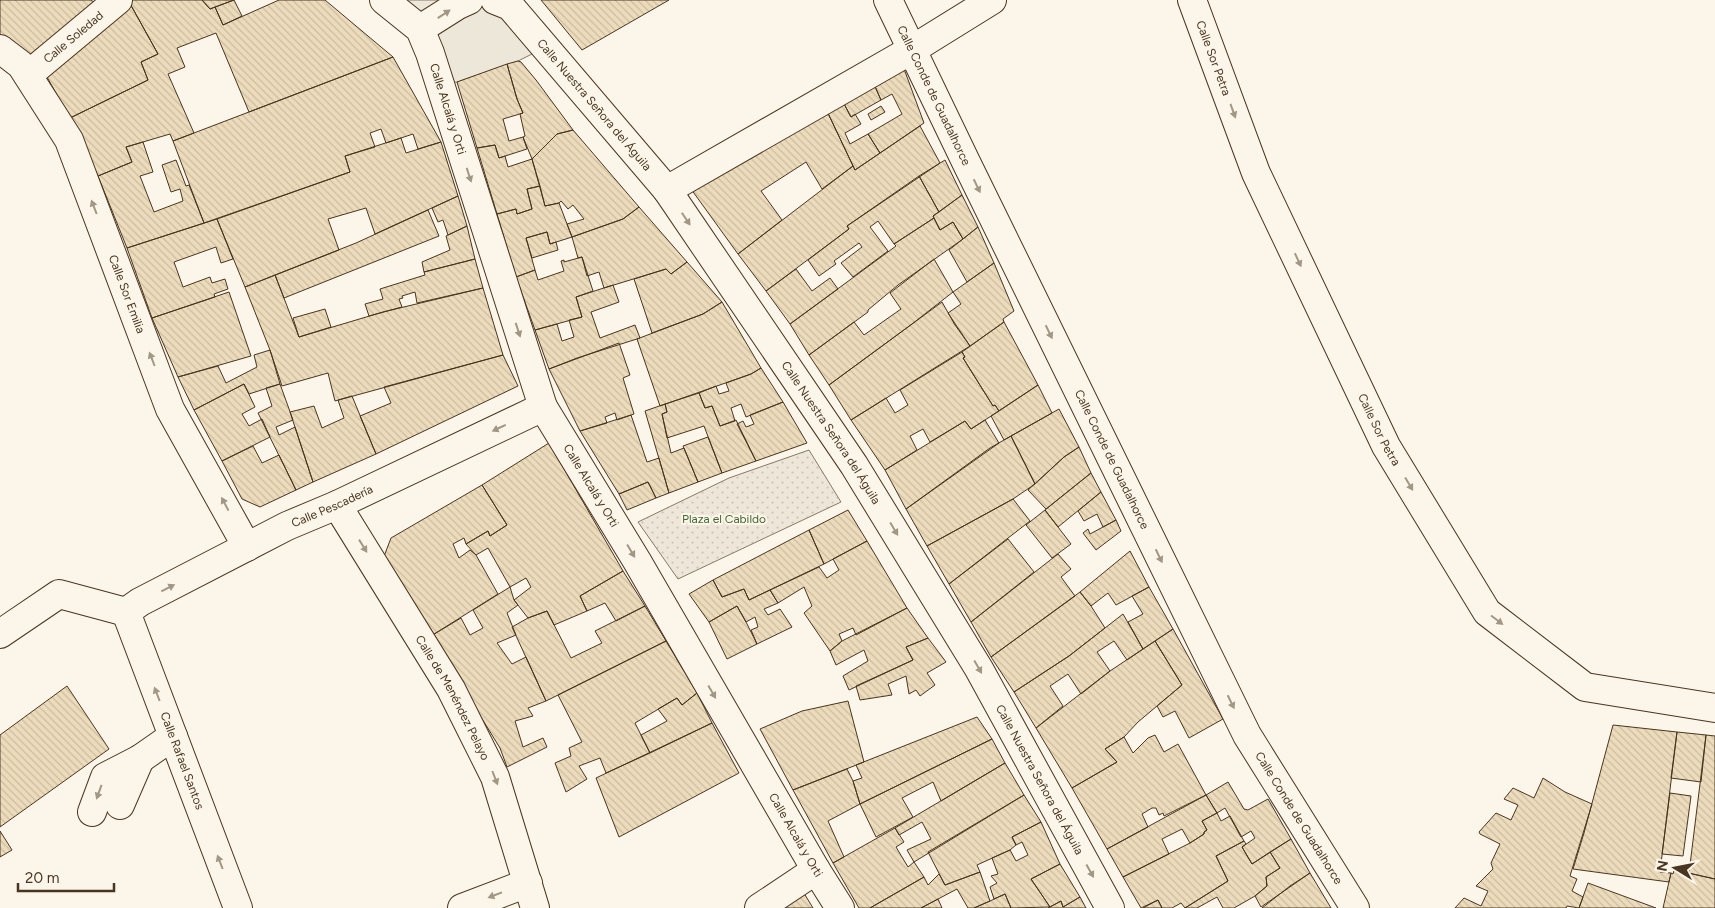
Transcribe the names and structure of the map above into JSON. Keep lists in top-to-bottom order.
{
  "streets": {
    "street": [
      "Calle Soledad",
      "Calle Sor Petra",
      "Calle Conde de Guadalhorce",
      "Calle Nuestra Señora del Águila",
      "Calle Alcalá y Orti",
      "Calle Sor Emilia",
      "Calle Pescadería",
      "Calle de Menéndez Pelayo",
      "Calle Rafael Santos"
    ]
  },
  "crossings": [
    ["Calle Soledad", "Calle Sor Emilia"],
    ["Calle Alcalá y Orti", "Calle Pescadería"],
    ["Calle Sor Emilia", "Calle Pescadería"],
    ["Calle Pescadería", "Calle de Menéndez Pelayo"],
    ["Calle Pescadería", "Calle Rafael Santos"]
  ],
  "one_way": [
    "Calle Sor Petra",
    "Calle Conde de Guadalhorce",
    "Calle Nuestra Señora del Águila",
    "Calle Alcalá y Orti",
    "Calle Sor Emilia",
    "Calle de Menéndez Pelayo",
    "Calle Rafael Santos"
  ],
  "parks": ["Plaza el Cabildo"],
  "scale_bar": "20 m",
  "north": "left"
}
